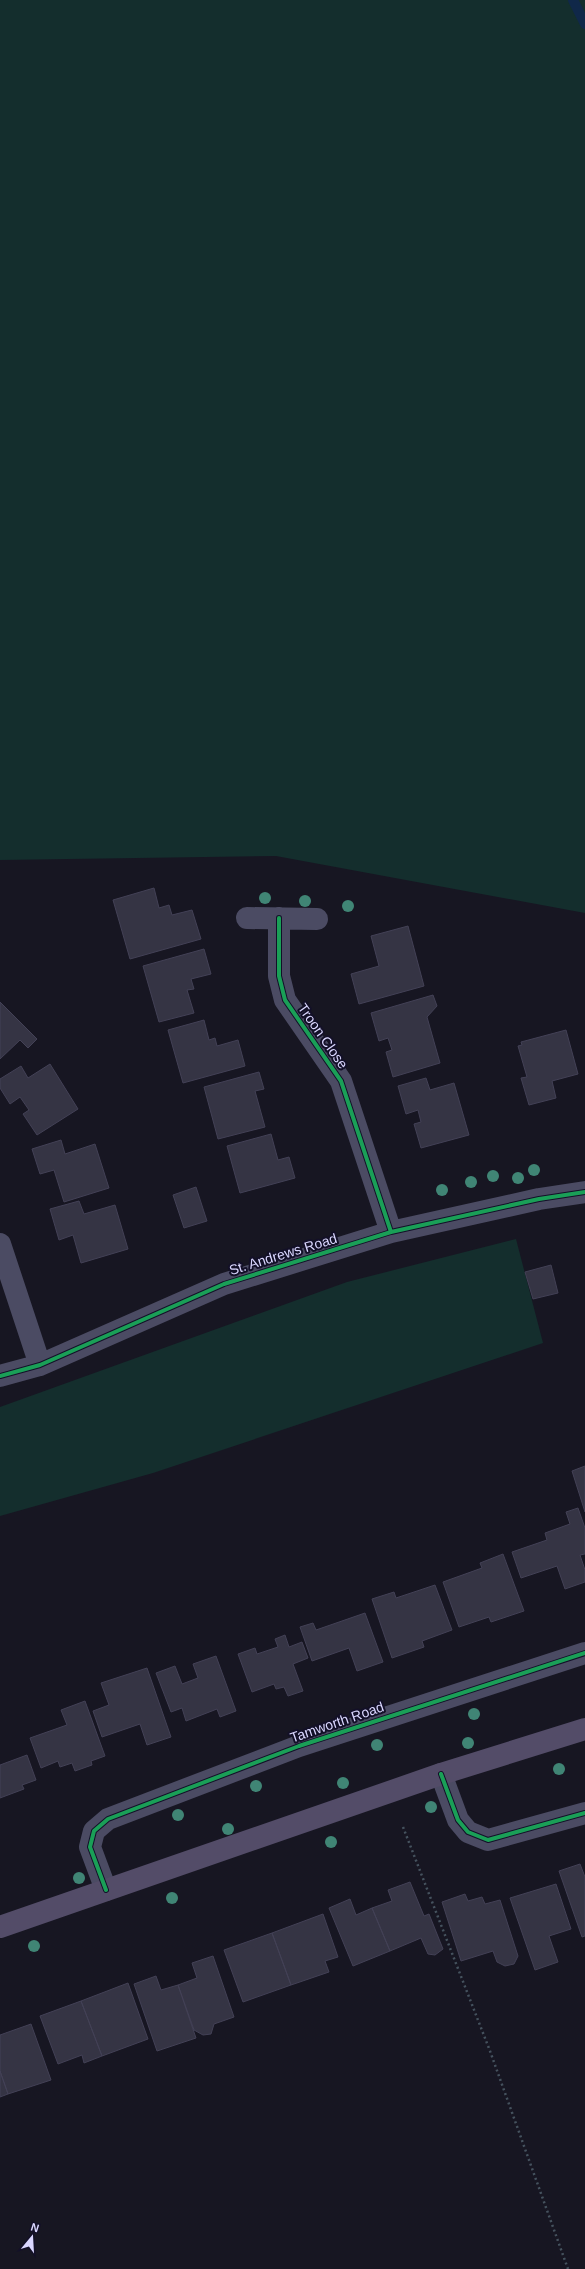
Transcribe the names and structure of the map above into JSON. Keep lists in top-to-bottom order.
{
  "streets": {
    "street": ["Troon Close", "St. Andrews Road", "Tamworth Road"]
  },
  "crossings": [
    ["Troon Close", "St. Andrews Road"]
  ],
  "north": "top"
}
